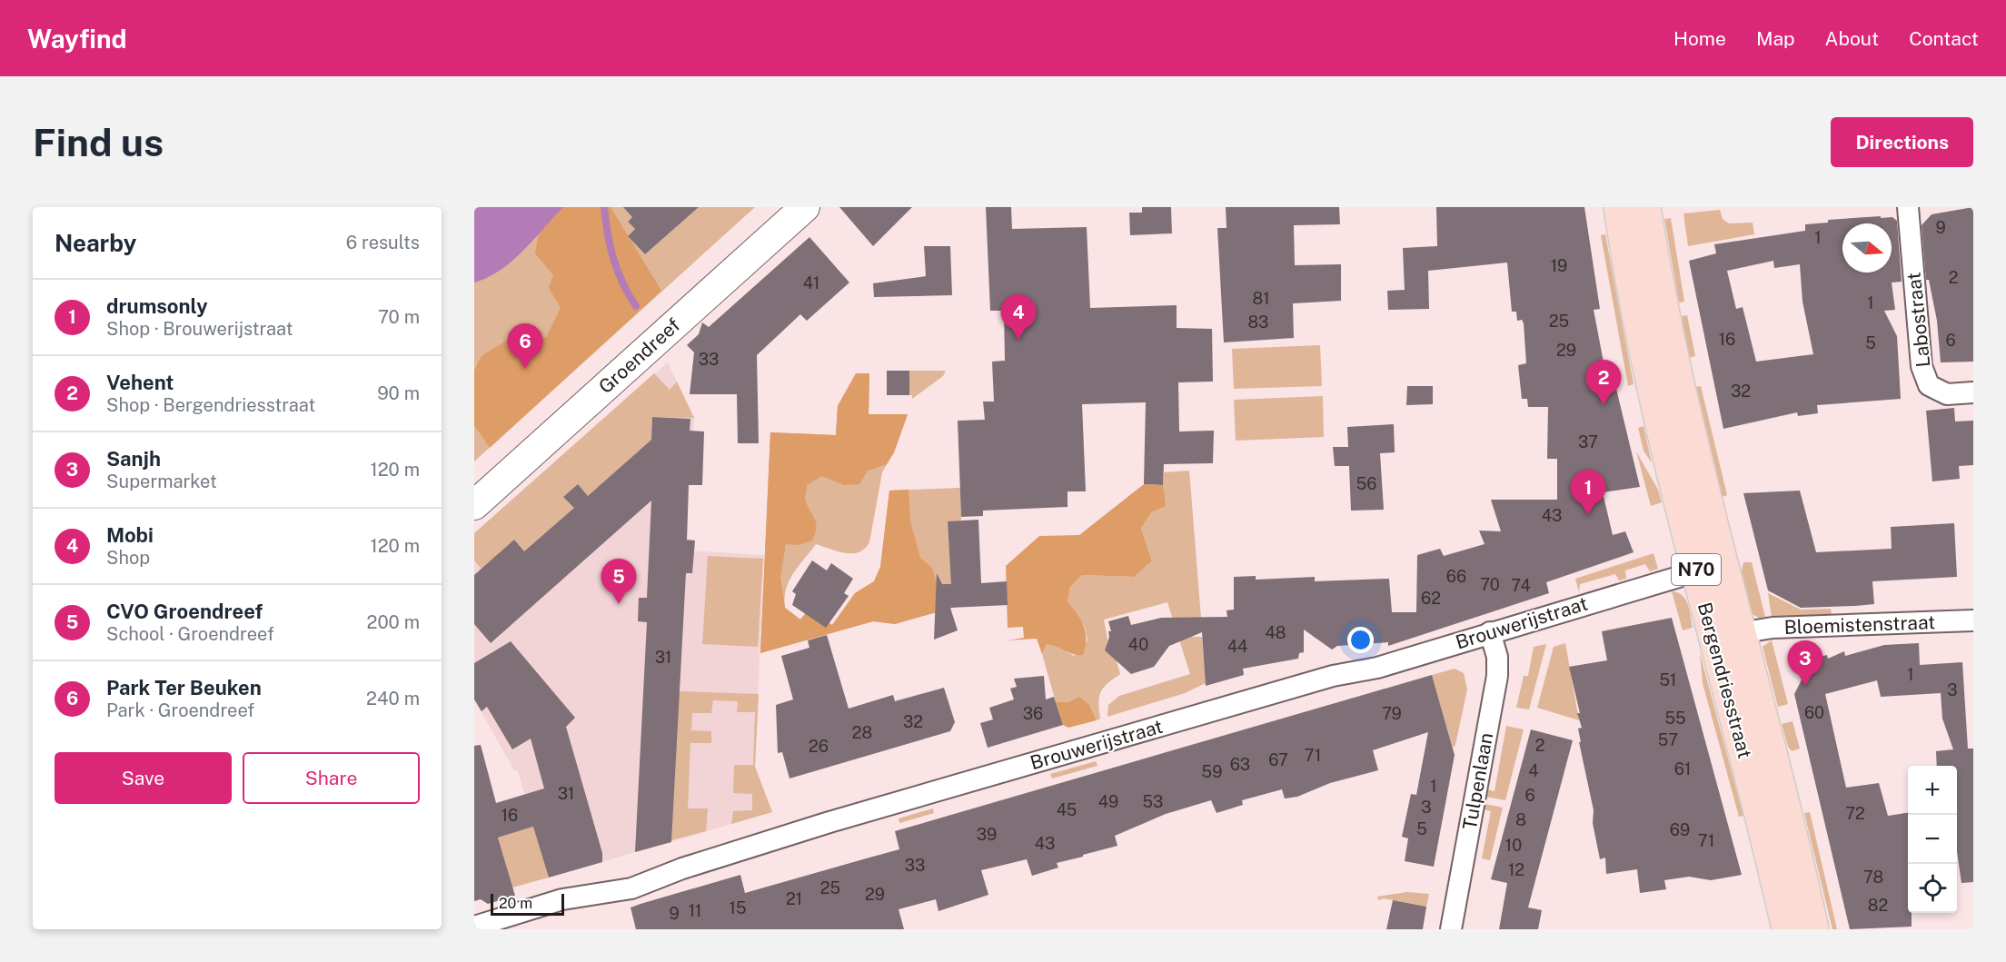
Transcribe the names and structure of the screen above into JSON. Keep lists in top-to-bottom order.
{
  "streets": {
    "main road": ["N70", "Bergendriesstraat"],
    "street": [
      "Labostraat",
      "Groendreef",
      "Brouwerijstraat",
      "Bloemistenstraat",
      "Tulpenlaan"
    ]
  },
  "crossings": [
    ["Brouwerijstraat", "Bergendriesstraat"],
    ["Brouwerijstraat", "Tulpenlaan"],
    ["Bloemistenstraat", "Bergendriesstraat"]
  ],
  "house_numbers": [
    "9",
    "1",
    "19",
    "2",
    "41",
    "81",
    "1",
    "25",
    "83",
    "16",
    "6",
    "5",
    "29",
    "33",
    "32",
    "37",
    "56",
    "43",
    "66",
    "70",
    "74",
    "62",
    "48",
    "40",
    "44",
    "31",
    "1",
    "51",
    "3",
    "60",
    "36",
    "79",
    "55",
    "32",
    "28",
    "57",
    "2",
    "26",
    "71",
    "67",
    "63",
    "61",
    "4",
    "59",
    "1",
    "31",
    "6",
    "49",
    "53",
    "3",
    "45",
    "72",
    "16",
    "8",
    "5",
    "69",
    "39",
    "71",
    "43",
    "10",
    "33",
    "12",
    "78",
    "25",
    "29",
    "21",
    "82",
    "15",
    "11",
    "9"
  ],
  "scale_bar": "20 m",
  "north": "right",
  "page": {
    "header": "Wayfind",
    "nav": [
      "Home",
      "Map",
      "About",
      "Contact"
    ],
    "buttons": [
      "Directions",
      ["Save", "Share"]
    ],
    "title": "Find us",
    "heading": ["Nearby", "6 results"],
    "list": [
      {
        "mark": "1",
        "name": "drumsonly",
        "note": "Shop · Brouwerijstraat",
        "value": "70 m"
      },
      {
        "mark": "2",
        "name": "Vehent",
        "note": "Shop · Bergendriesstraat",
        "value": "90 m"
      },
      {
        "mark": "3",
        "name": "Sanjh",
        "note": "Supermarket",
        "value": "120 m"
      },
      {
        "mark": "4",
        "name": "Mobi",
        "note": "Shop",
        "value": "120 m"
      },
      {
        "mark": "5",
        "name": "CVO Groendreef",
        "note": "School · Groendreef",
        "value": "200 m"
      },
      {
        "mark": "6",
        "name": "Park Ter Beuken",
        "note": "Park · Groendreef",
        "value": "240 m"
      }
    ],
    "pins": [
      "4",
      "6",
      "2",
      "1",
      "5",
      "3"
    ],
    "map_buttons": ["+", "−"],
    "scale": "20 m"
  }
}
